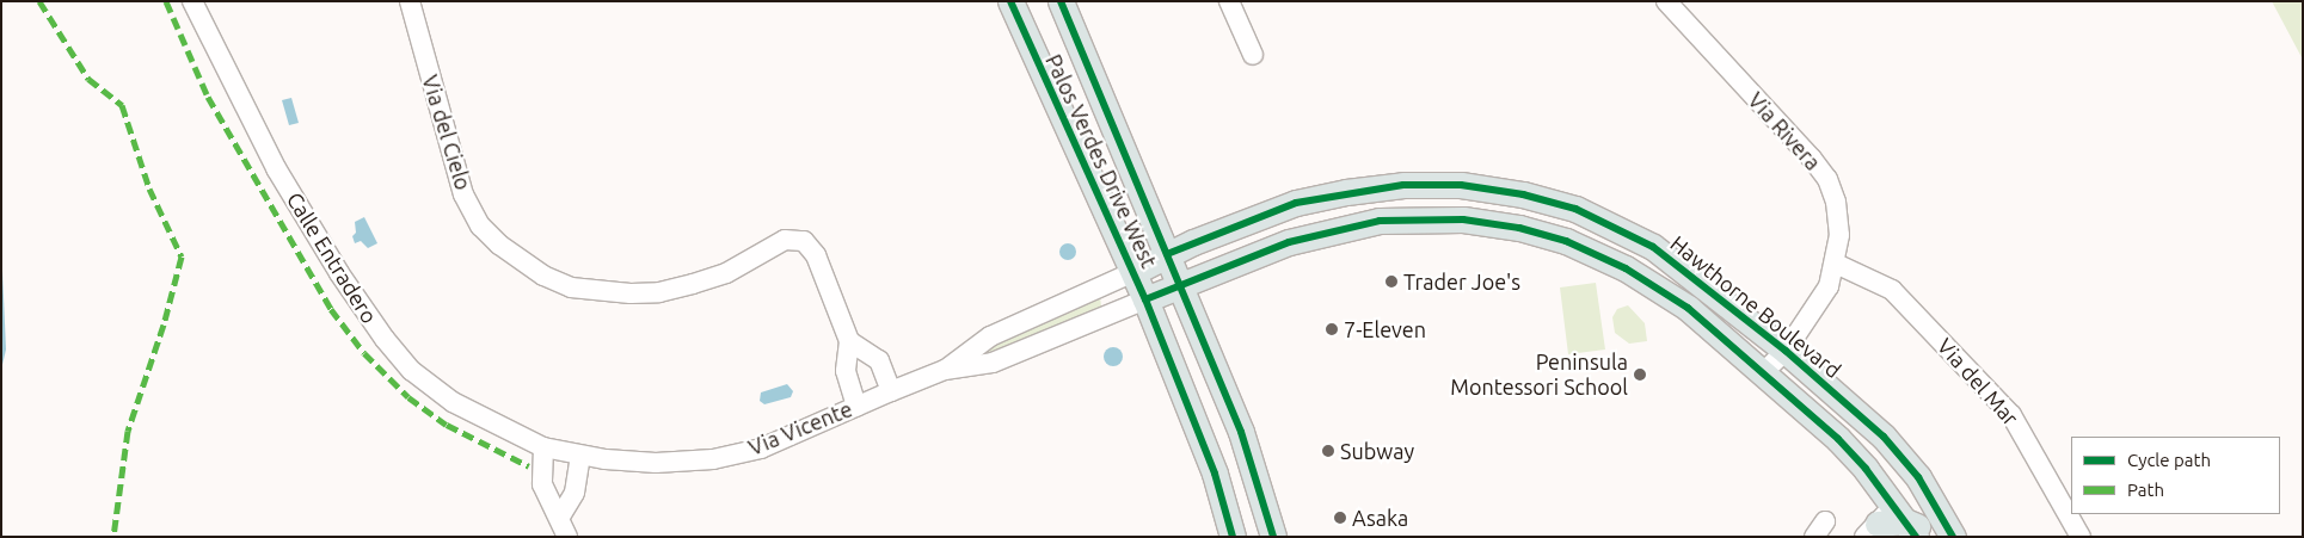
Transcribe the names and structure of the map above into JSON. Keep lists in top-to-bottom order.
{
  "streets": {
    "main road": ["Palos Verdes Drive West", "Hawthorne Boulevard"],
    "street": [
      "Via Rivera",
      "Via del Cielo",
      "Calle Entradero",
      "Via del Mar",
      "Via Vicente"
    ]
  },
  "crossings": [
    ["Via Rivera", "Hawthorne Boulevard"],
    ["Via Rivera", "Via del Mar"],
    ["Palos Verdes Drive West", "Hawthorne Boulevard"],
    ["Palos Verdes Drive West", "Via Vicente"],
    ["Calle Entradero", "Via Vicente"],
    ["Hawthorne Boulevard", "Via Vicente"]
  ],
  "places": [
    "Trader Joe's",
    "7-Eleven",
    "Peninsula Montessori School",
    "Subway",
    "Asaka"
  ],
  "legend": ["Cycle path", "Path"]
}
